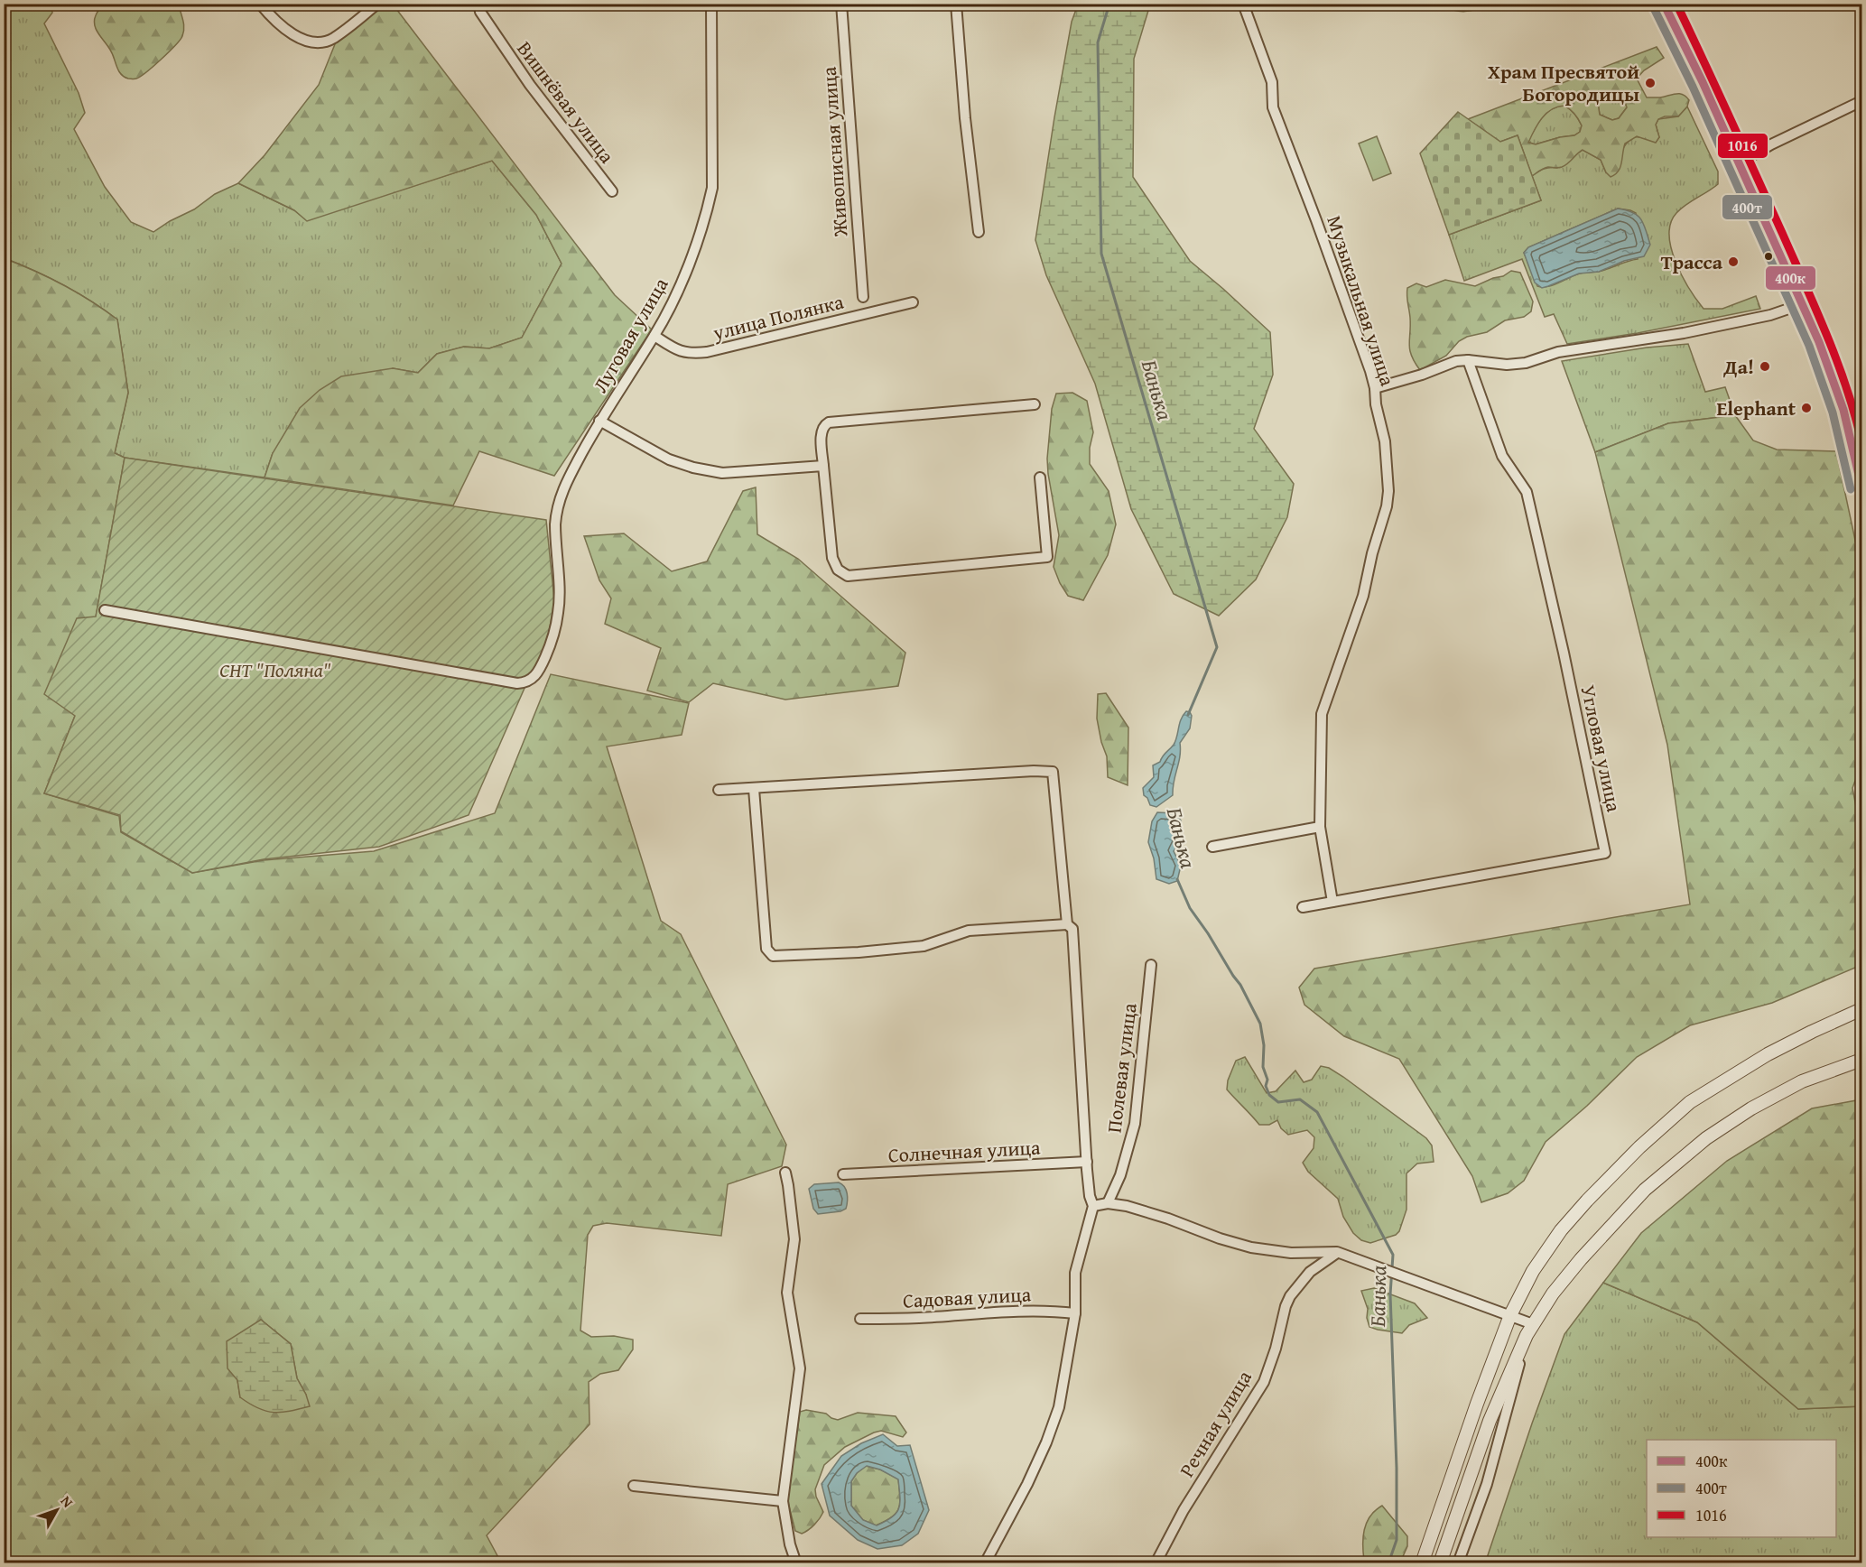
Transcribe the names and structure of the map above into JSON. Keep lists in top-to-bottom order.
{
  "streets": {
    "street": [
      "Вишнёвая улица",
      "Живописная улица",
      "Музыкальная улица",
      "улица Полянка",
      "Луговая улица",
      "Угловая улица",
      "Полевая улица",
      "Солнечная улица",
      "Садовая улица",
      "Речная улица"
    ]
  },
  "crossings": [
    ["Музыкальная улица", "Угловая улица"],
    ["улица Полянка", "Луговая улица"]
  ],
  "water": ["Банька"],
  "parks": ["СНТ \"Поляна\""],
  "places": [
    "Храм Пресвятой Богородицы",
    "Трасса",
    "Да!",
    "Elephant"
  ],
  "lines": ["transit line 400к", "transit line 1016", "transit line 400т"],
  "legend": ["400к", "400т", "1016"],
  "north": "top right"
}
